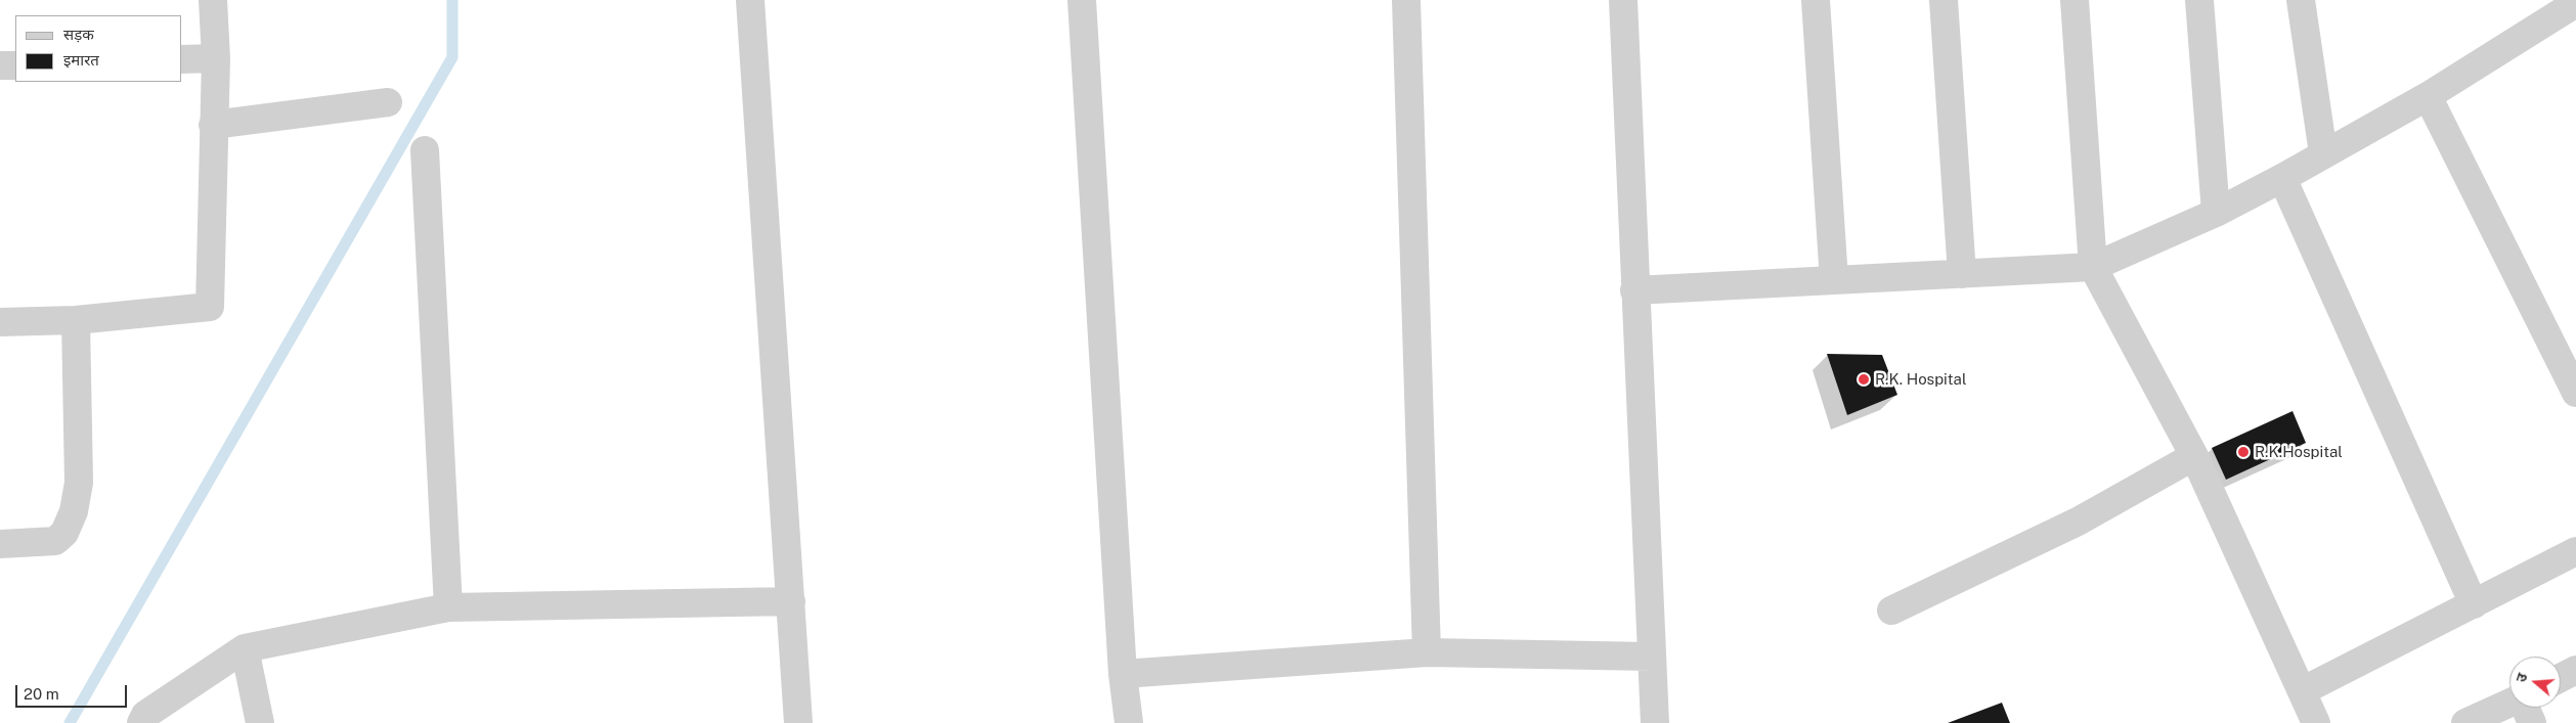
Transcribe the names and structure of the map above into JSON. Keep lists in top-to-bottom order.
{
  "places": ["R.K. Hospital", "R.K.Hospital"],
  "legend": ["सड़क", "इमारत"],
  "scale_bar": "20 m",
  "north": "left"
}
